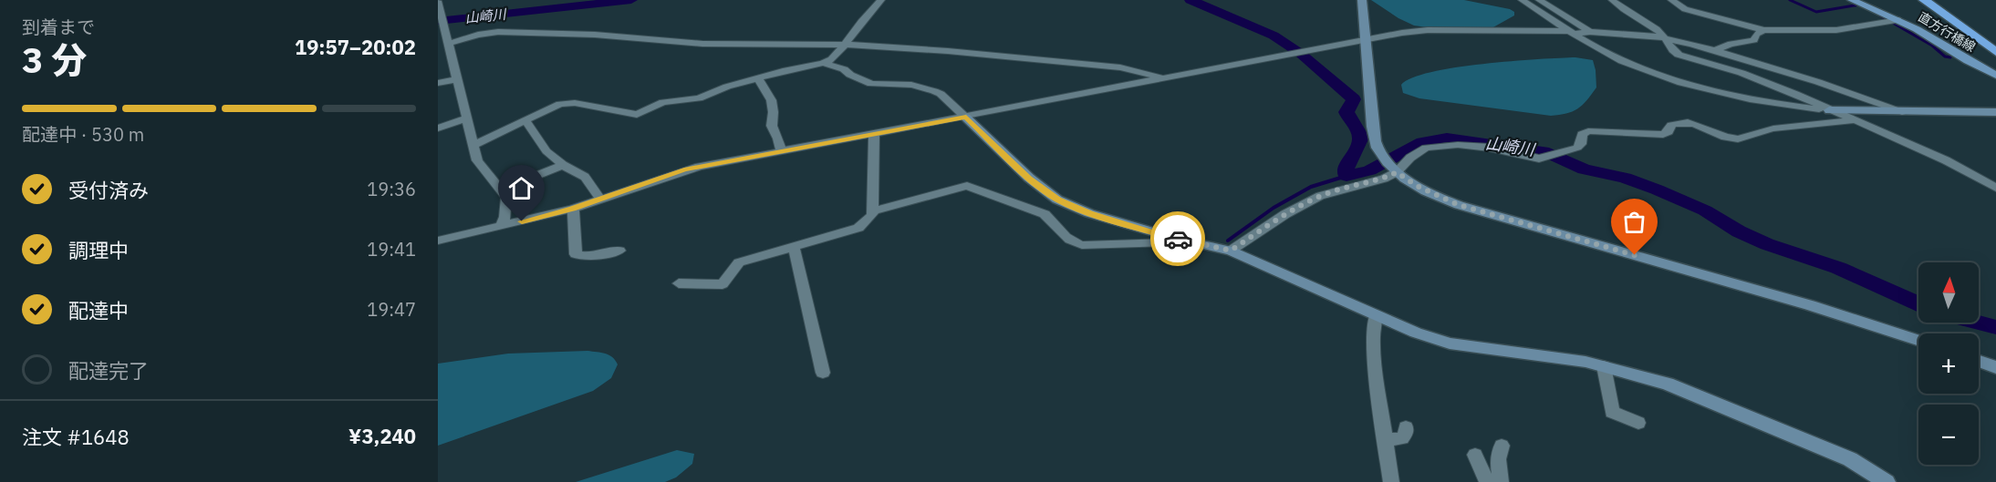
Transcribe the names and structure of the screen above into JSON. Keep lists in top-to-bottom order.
{
  "streets": {
    "main road": ["直方行橋線"]
  },
  "water": ["山崎川"],
  "north": "top",
  "page": {
    "heading": ["3 分", "到着まで", "19:57–20:02"],
    "panel": ["注文 #1648", "¥3,240"],
    "bar": "配達中 · 530 m",
    "list": [
      ["受付済み", "19:36"],
      ["調理中", "19:41"],
      ["配達中", "19:47"],
      "配達完了"
    ],
    "map_buttons": ["+", "−"]
  }
}
